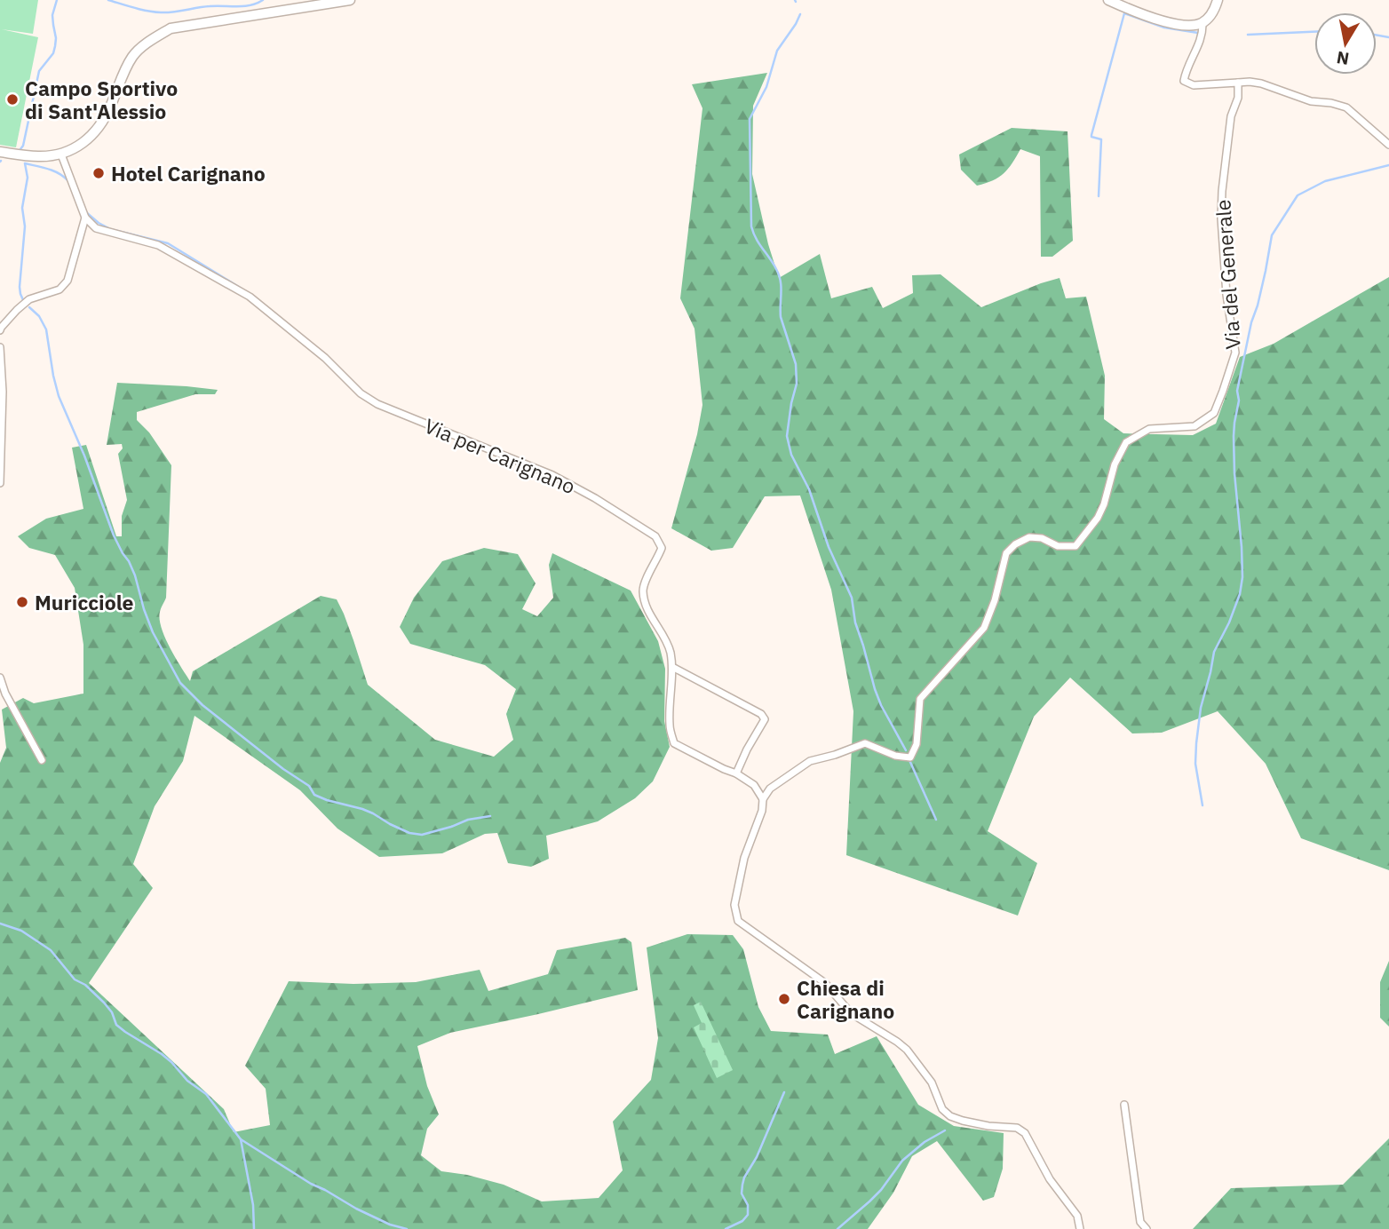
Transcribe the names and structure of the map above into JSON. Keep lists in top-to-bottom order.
{
  "streets": {
    "street": ["Via del Generale", "Via per Carignano"]
  },
  "crossings": [
    ["Via del Generale", "Via per Carignano"]
  ],
  "places": [
    "Campo Sportivo di Sant'Alessio",
    "Hotel Carignano",
    "Muricciole",
    "Chiesa di Carignano"
  ],
  "north": "bottom"
}
